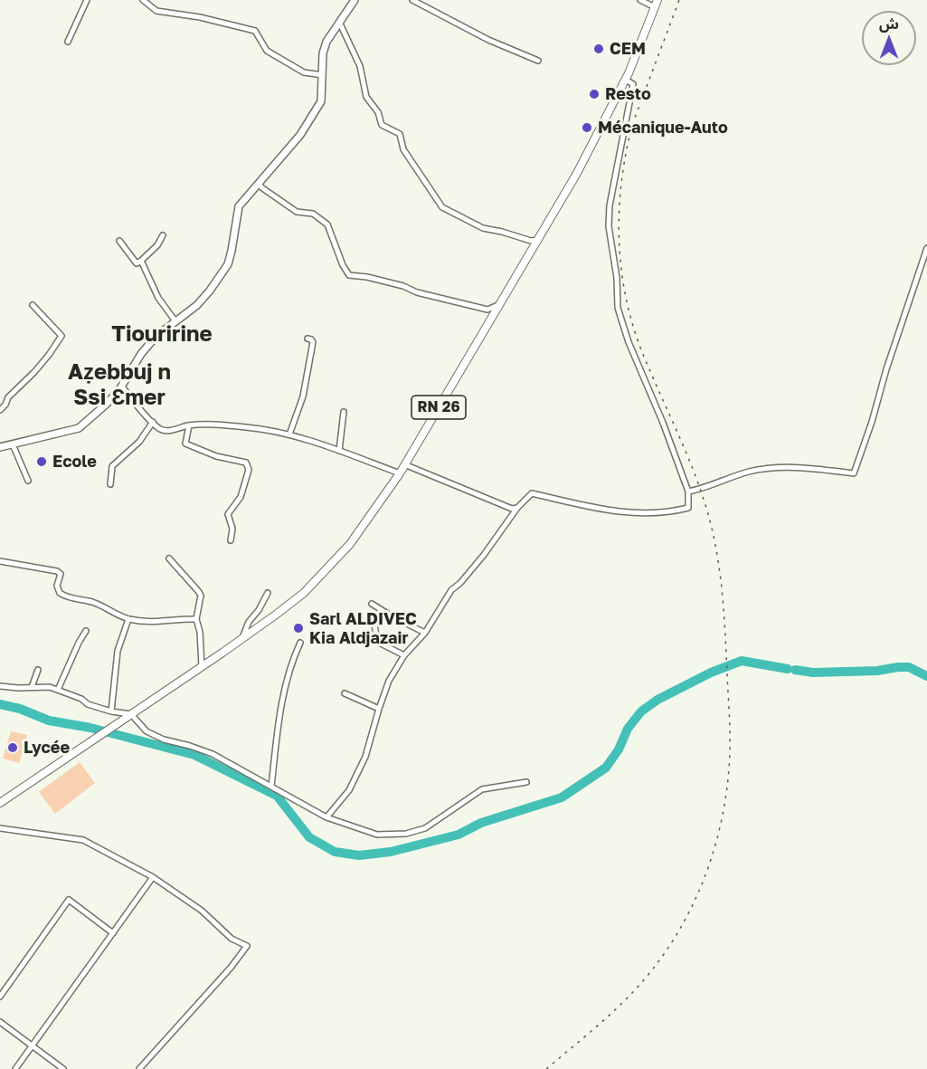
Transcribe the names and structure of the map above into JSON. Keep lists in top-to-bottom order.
{
  "streets": {
    "main road": ["RN 26"]
  },
  "districts": ["Tiouririne", "Aẓebbuj n Ssi Ɛmer"],
  "places": [
    "CEM",
    "Resto",
    "Mécanique-Auto",
    "Ecole",
    "Sarl ALDIVEC Kia Aldjazair",
    "Lycée"
  ],
  "north": "top"
}
